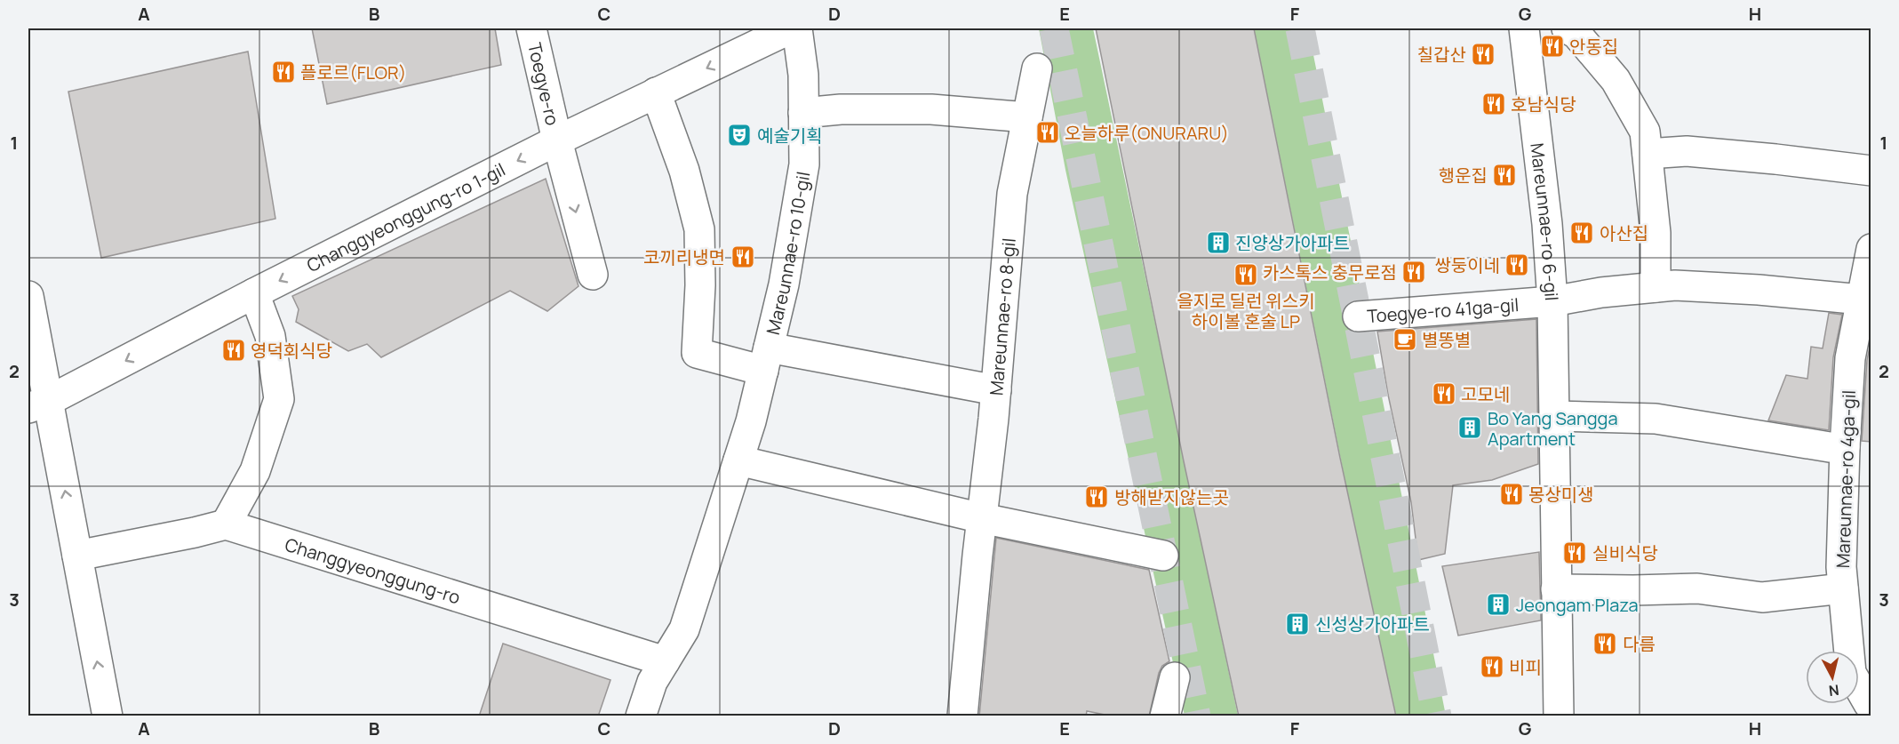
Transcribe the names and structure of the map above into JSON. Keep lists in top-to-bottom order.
{
  "streets": {
    "street": [
      "Toegye-ro",
      "Changgyeonggung-ro 1-gil",
      "Mareunnae-ro 6-gil",
      "Mareunnae-ro 10-gil",
      "Toegye-ro 41ga-gil",
      "Mareunnae-ro 8-gil",
      "Mareunnae-ro 4ga-gil",
      "Changgyeonggung-ro"
    ]
  },
  "crossings": [
    ["Toegye-ro", "Changgyeonggung-ro 1-gil"],
    ["Mareunnae-ro 6-gil", "Toegye-ro 41ga-gil"],
    ["Mareunnae-ro 10-gil", "Mareunnae-ro 8-gil"],
    ["Mareunnae-ro 10-gil", "Changgyeonggung-ro"],
    ["Toegye-ro 41ga-gil", "Mareunnae-ro 4ga-gil"]
  ],
  "one_way": ["Changgyeonggung-ro 1-gil"],
  "places": {
    "restaurant": [
      "안동집",
      "칠갑산",
      "플로르(FLOR)",
      "호남식당",
      "오늘하루(ONURARU)",
      "행운집",
      "아산집",
      "코끼리냉면",
      "쌍둥이네",
      "카스톡스 충무로점",
      "을지로 딜런 위스키 하이볼 혼술 LP",
      "영덕회식당",
      "고모네",
      "몽상미생",
      "방해받지않는곳",
      "실비식당",
      "다름",
      "비피"
    ],
    "theatre": ["예술기획"],
    "building": [
      "진양상가아파트",
      "Bo Yang Sangga Apartment",
      "Jeongam Plaza",
      "신성상가아파트"
    ],
    "cafe": ["별똥별"]
  },
  "north": "bottom",
  "grid": {
    "columns": [
      "A",
      "B",
      "C",
      "D",
      "E",
      "F",
      "G",
      "H"
    ],
    "rows": ["1", "2", "3"]
  }
}
